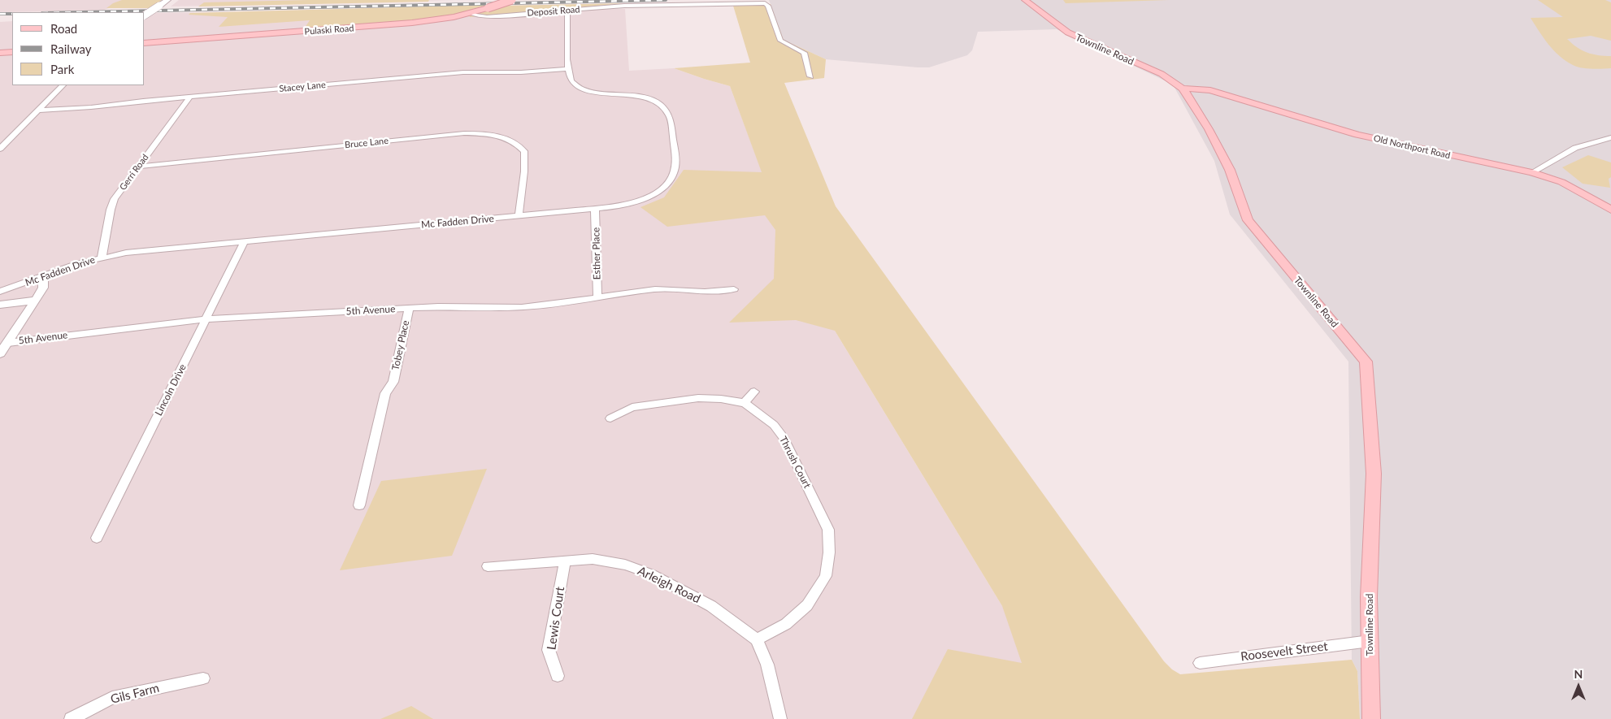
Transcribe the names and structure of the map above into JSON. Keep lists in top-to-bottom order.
{
  "streets": {
    "main road": ["Pulaski Road", "Townline Road", "Old Northport Road"],
    "street": [
      "Deposit Road",
      "Stacey Lane",
      "Bruce Lane",
      "Gerri Road",
      "Mc Fadden Drive",
      "Esther Place",
      "5th Avenue",
      "Tobey Place",
      "Lincoln Drive",
      "Thrush Court",
      "Arleigh Road",
      "Lewis Court",
      "Roosevelt Street",
      "Gils Farm"
    ]
  },
  "crossings": [
    ["Deposit Road", "Pulaski Road"],
    ["Townline Road", "Old Northport Road"],
    ["Townline Road", "Roosevelt Street"],
    ["Stacey Lane", "Gerri Road"],
    ["Stacey Lane", "Mc Fadden Drive"],
    ["Bruce Lane", "Gerri Road"],
    ["Bruce Lane", "Mc Fadden Drive"],
    ["Gerri Road", "Mc Fadden Drive"],
    ["Mc Fadden Drive", "Esther Place"],
    ["Mc Fadden Drive", "Lincoln Drive"],
    ["Esther Place", "5th Avenue"],
    ["5th Avenue", "Tobey Place"],
    ["5th Avenue", "Lincoln Drive"],
    ["Thrush Court", "Arleigh Road"],
    ["Arleigh Road", "Lewis Court"]
  ],
  "legend": ["Road", "Railway", "Park"],
  "north": "top"
}
